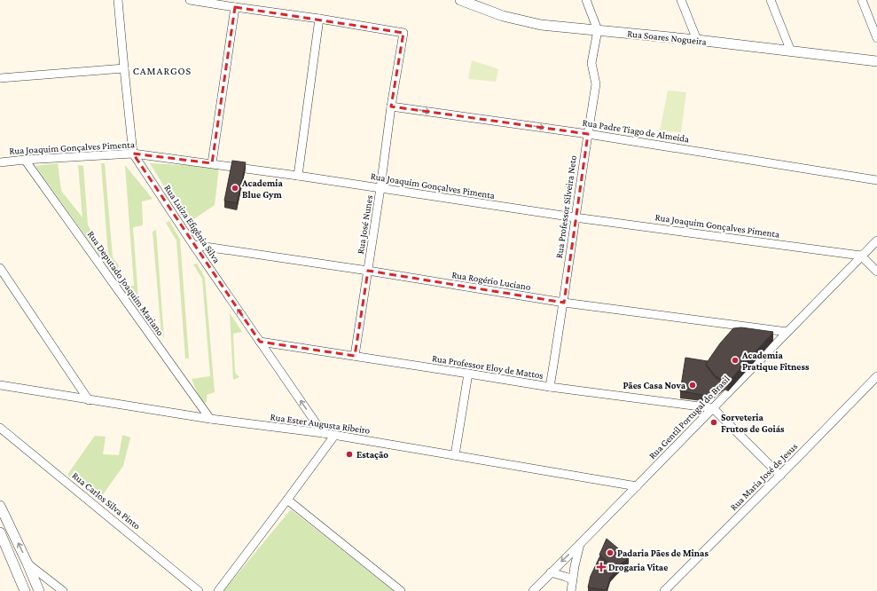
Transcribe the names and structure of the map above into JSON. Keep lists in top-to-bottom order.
{
  "streets": {
    "street": [
      "Rua Soares Nogueira",
      "Rua Padre Tiago de Almeida",
      "Rua Joaquim Gonçalves Pimenta",
      "Rua Professor Silveira Neto",
      "Rua Luiza Efigênia Silva",
      "Rua José Nunes",
      "Rua Rogério Luciano",
      "Rua Deputado Joaquim Mariano",
      "Rua Professor Eloy de Mattos",
      "Rua Gentil Portugal do Brasil",
      "Rua Ester Augusta Ribeiro",
      "Rua Maria José de Jesus",
      "Rua Carlos Silva Pinto"
    ]
  },
  "crossings": [
    ["Rua Soares Nogueira", "Rua Professor Silveira Neto"],
    ["Rua Padre Tiago de Almeida", "Rua Professor Silveira Neto"],
    ["Rua Padre Tiago de Almeida", "Rua José Nunes"],
    ["Rua Joaquim Gonçalves Pimenta", "Rua Professor Silveira Neto"],
    ["Rua Joaquim Gonçalves Pimenta", "Rua Luiza Efigênia Silva"],
    ["Rua Joaquim Gonçalves Pimenta", "Rua José Nunes"],
    ["Rua Joaquim Gonçalves Pimenta", "Rua Deputado Joaquim Mariano"],
    ["Rua Joaquim Gonçalves Pimenta", "Rua Gentil Portugal do Brasil"],
    ["Rua Professor Silveira Neto", "Rua Rogério Luciano"],
    ["Rua Professor Silveira Neto", "Rua Professor Eloy de Mattos"],
    ["Rua Luiza Efigênia Silva", "Rua Rogério Luciano"],
    ["Rua Luiza Efigênia Silva", "Rua Professor Eloy de Mattos"],
    ["Rua Luiza Efigênia Silva", "Rua Ester Augusta Ribeiro"],
    ["Rua José Nunes", "Rua Rogério Luciano"],
    ["Rua José Nunes", "Rua Professor Eloy de Mattos"],
    ["Rua Rogério Luciano", "Rua Gentil Portugal do Brasil"],
    ["Rua Deputado Joaquim Mariano", "Rua Ester Augusta Ribeiro"],
    ["Rua Professor Eloy de Mattos", "Rua Gentil Portugal do Brasil"],
    ["Rua Gentil Portugal do Brasil", "Rua Ester Augusta Ribeiro"]
  ],
  "one_way": ["Rua Padre Tiago de Almeida", "Rua Luiza Efigênia Silva"],
  "districts": ["CAMARGOS"],
  "places": {
    "other": [
      "Academia Blue Gym",
      "Academia Pratique Fitness",
      "Pães Casa Nova",
      "Sorveteria Frutos de Goiás",
      "Estação",
      "Padaria Pães de Minas"
    ],
    "health": ["Drogaria Vitae"]
  }
}
